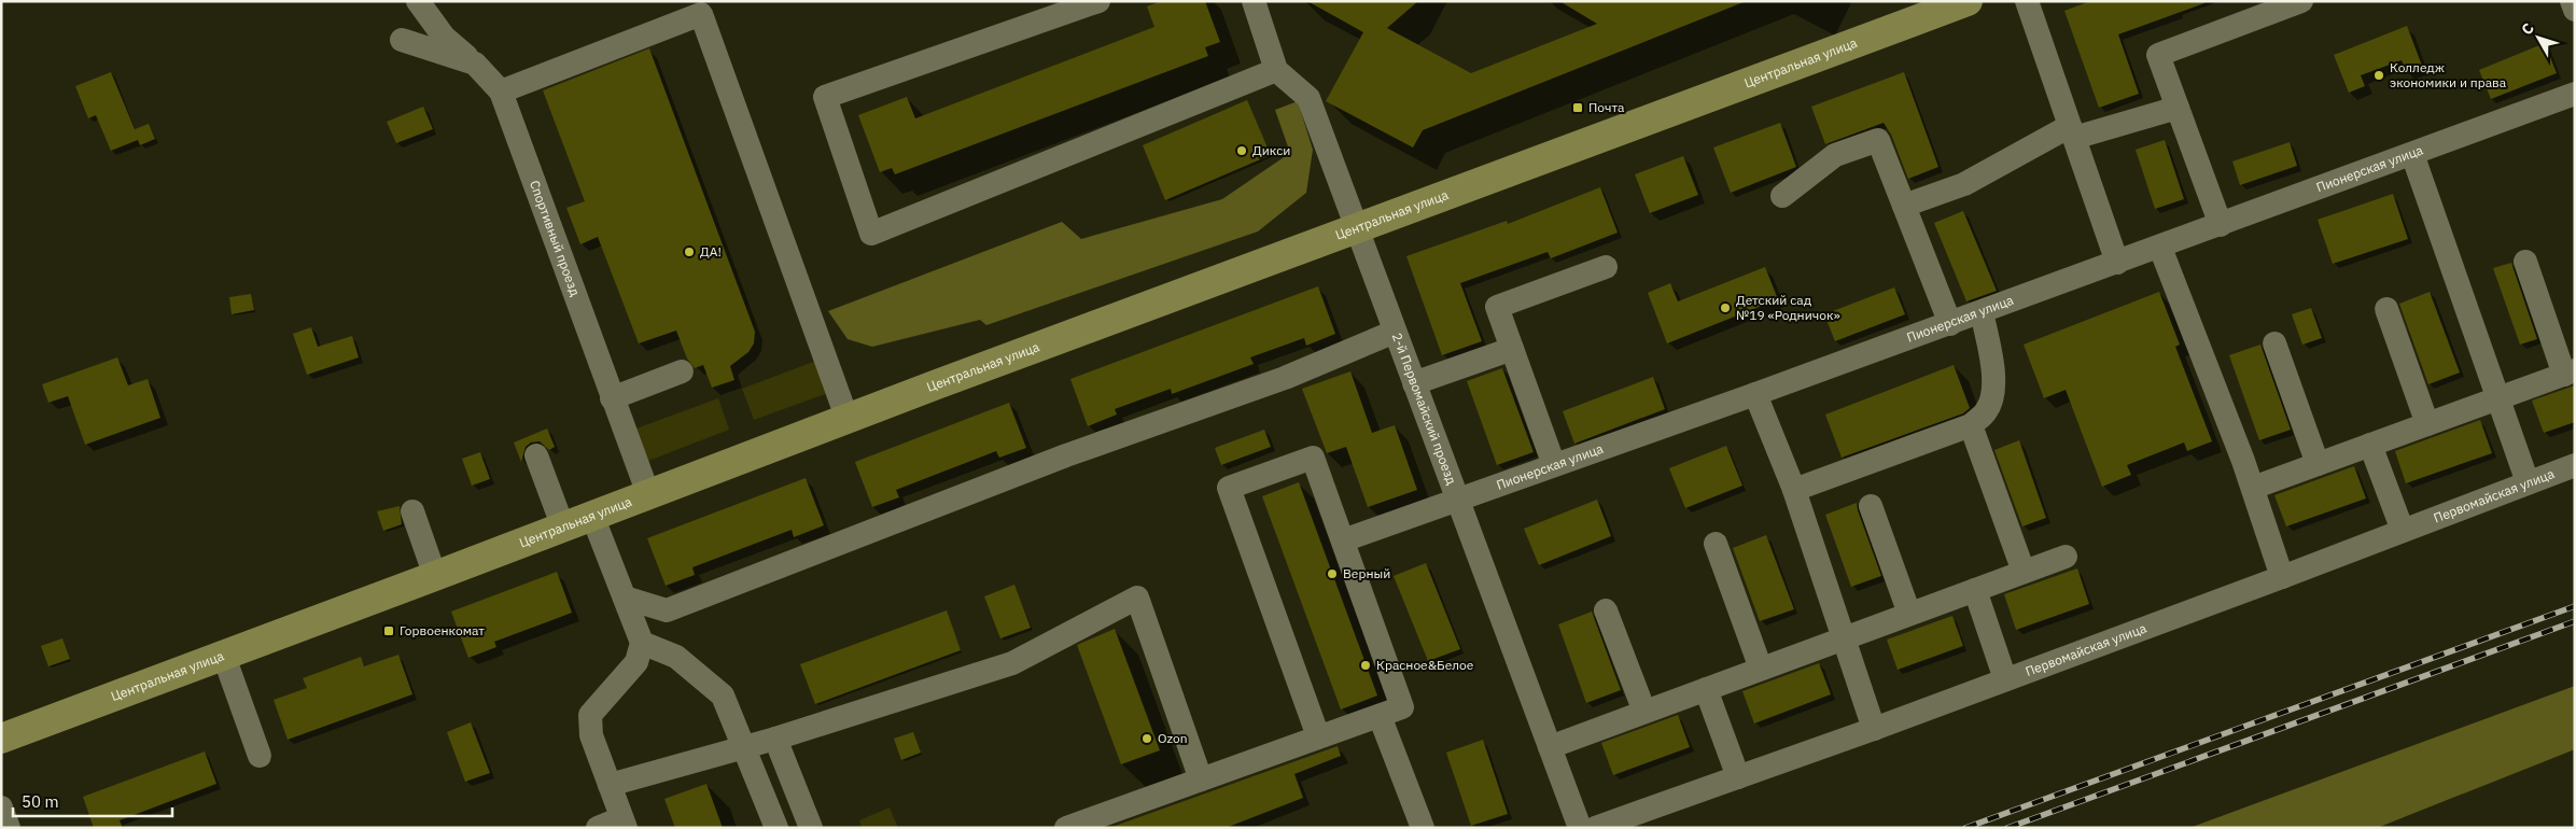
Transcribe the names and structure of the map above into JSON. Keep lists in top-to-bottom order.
{
  "streets": {
    "main road": ["Центральная улица"],
    "street": [
      "Пионерская улица",
      "Спортивный проезд",
      "2-й Первомайский проезд",
      "Первомайская улица"
    ]
  },
  "crossings": [
    ["Центральная улица", "Спортивный проезд"],
    ["Центральная улица", "2-й Первомайский проезд"],
    ["Пионерская улица", "2-й Первомайский проезд"]
  ],
  "places": {
    "other": [
      "Колледж экономики и права",
      "Дикси",
      "ДА!",
      "Детский сад №19 «Родничок»",
      "Верный",
      "Красное&Белое",
      "Ozon"
    ],
    "transit": ["Почта", "Горвоенкомат"]
  },
  "scale_bar": "50 m",
  "north": "top left"
}
